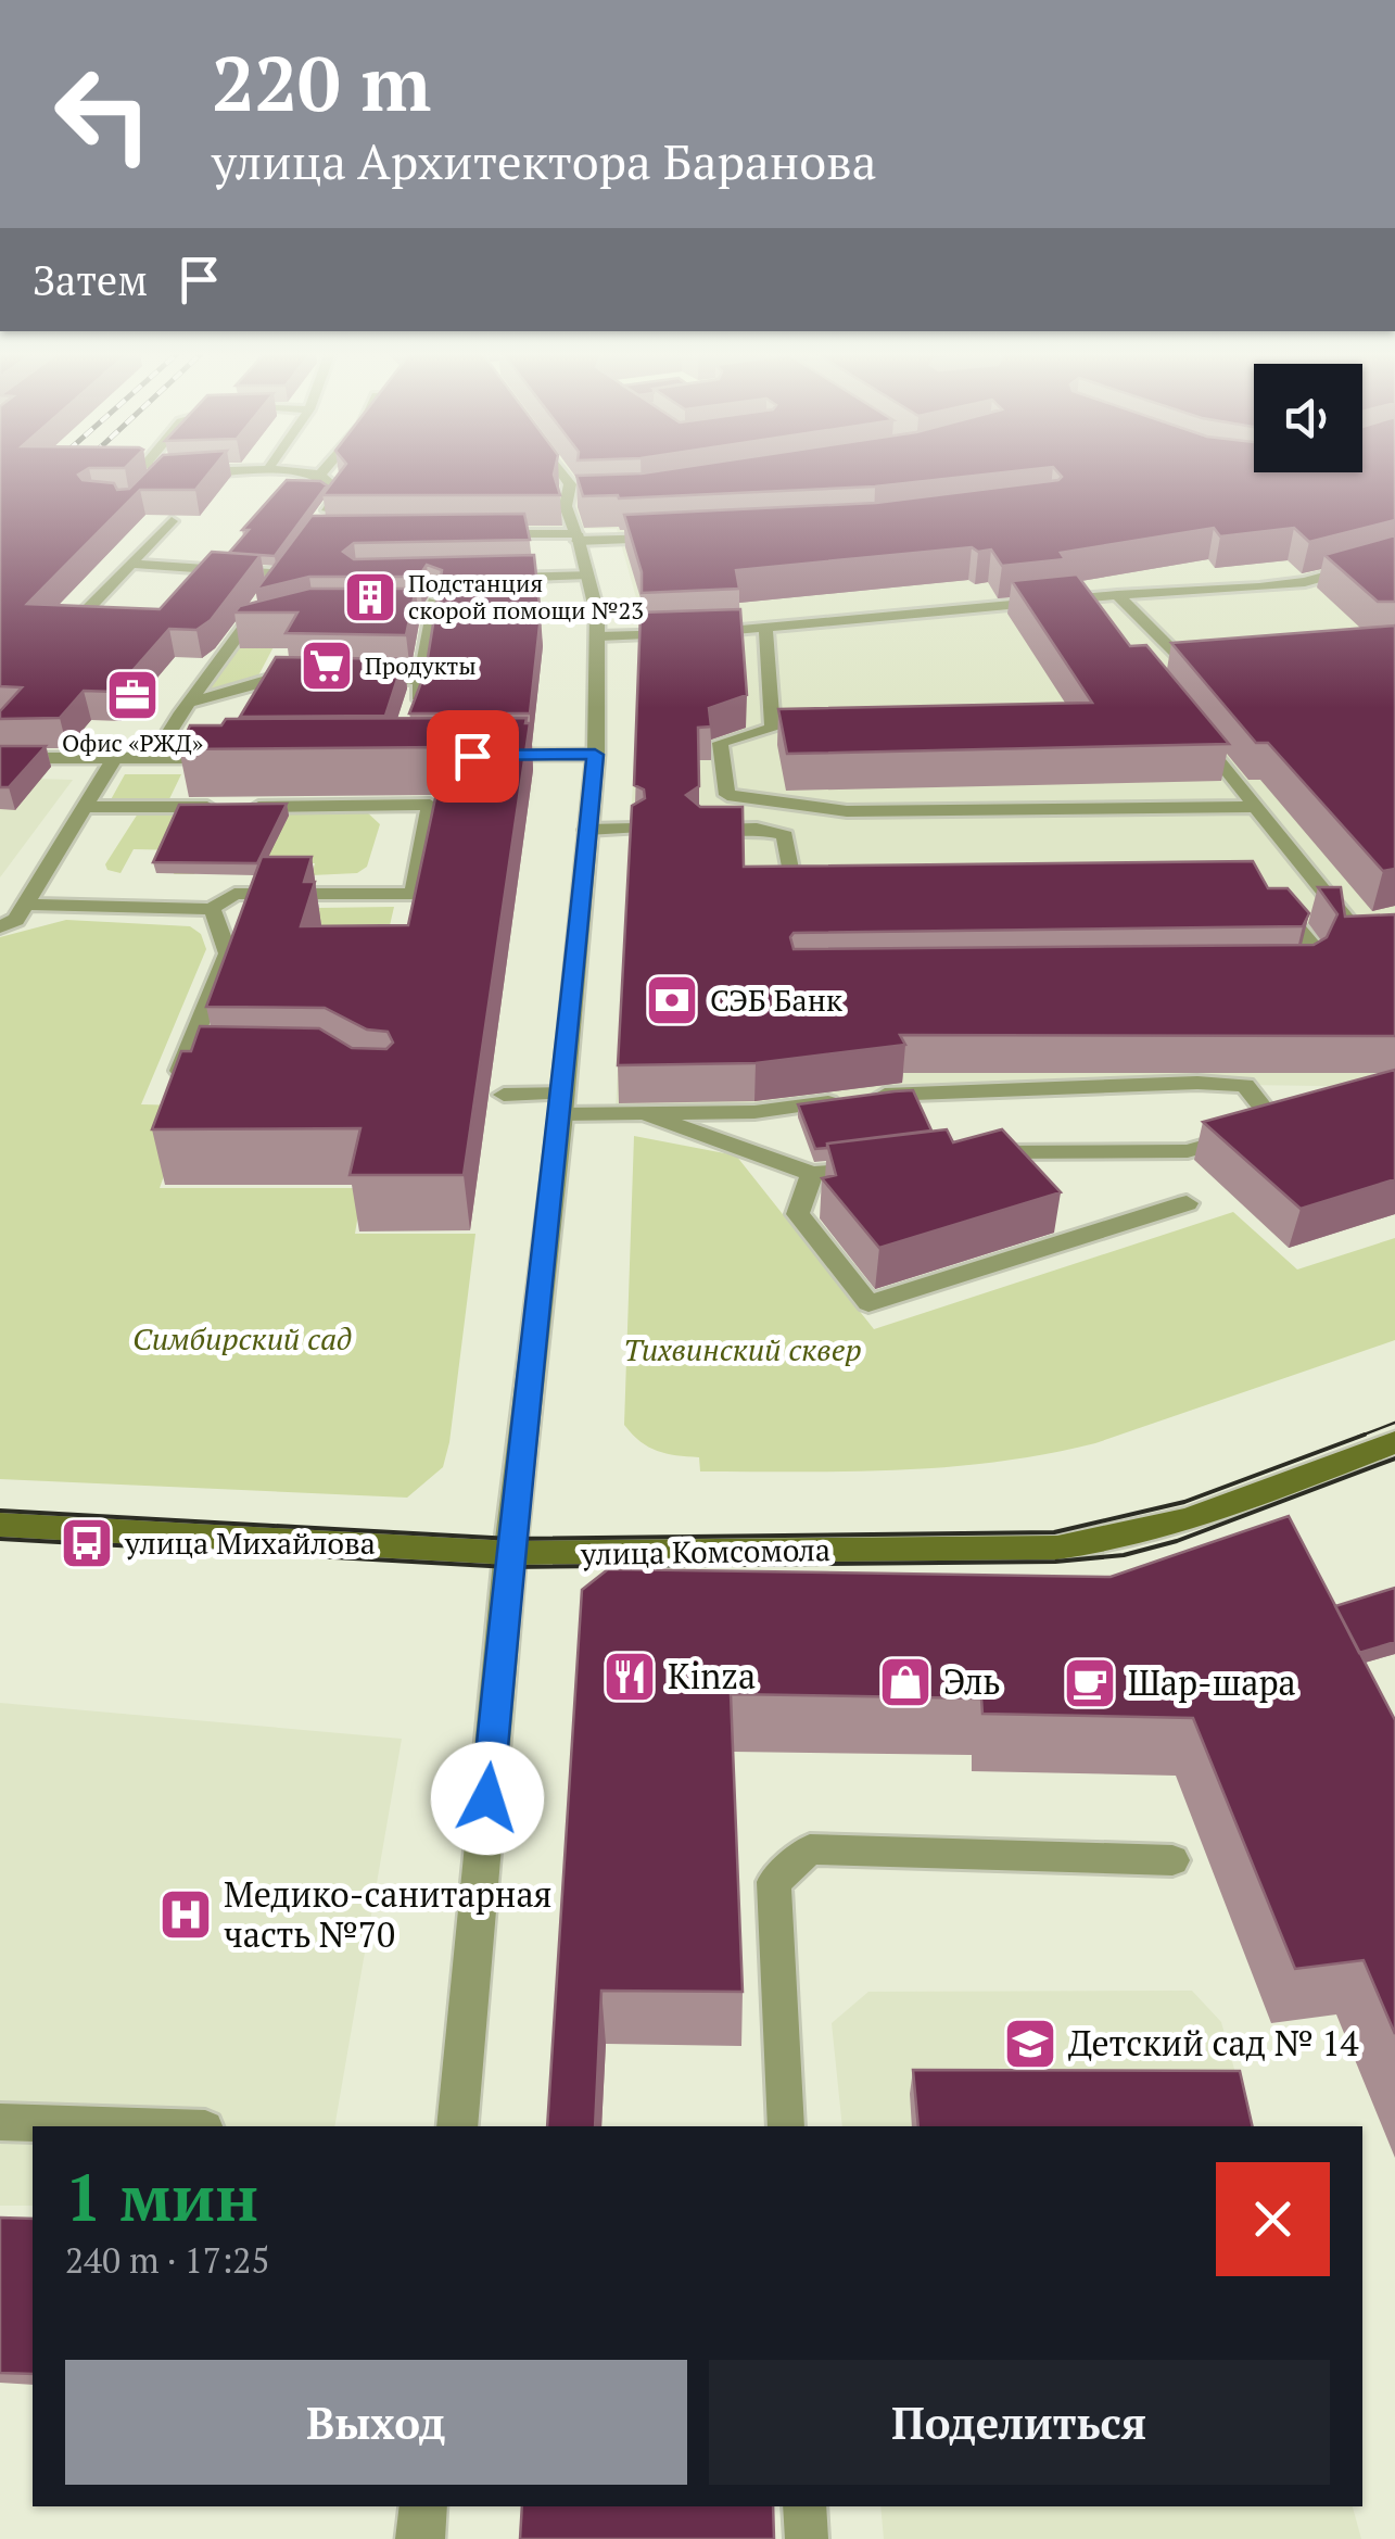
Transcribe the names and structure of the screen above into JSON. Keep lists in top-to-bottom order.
{
  "streets": {
    "main road": ["улица Комсомола"]
  },
  "parks": ["Симбирский сад", "Тихвинский сквер"],
  "places": {
    "building": ["Подстанция скорой помощи №23"],
    "supermarket": ["Продукты"],
    "office": ["Офис «РЖД»"],
    "bank": ["СЭБ Банк"],
    "bus stop": ["улица Михайлова"],
    "restaurant": ["Kinza"],
    "shop": ["Эль"],
    "cafe": ["Шар-шара"],
    "hospital": ["Медико-санитарная часть №70"],
    "school or university": ["Детский сад № 14"]
  },
  "page": {
    "turn": ["220 m", "улица Архитектора Баранова"],
    "then": "Затем",
    "heading": ["1 мин", "240 m · 17:25"],
    "buttons": ["Выход", "Поделиться"]
  }
}
